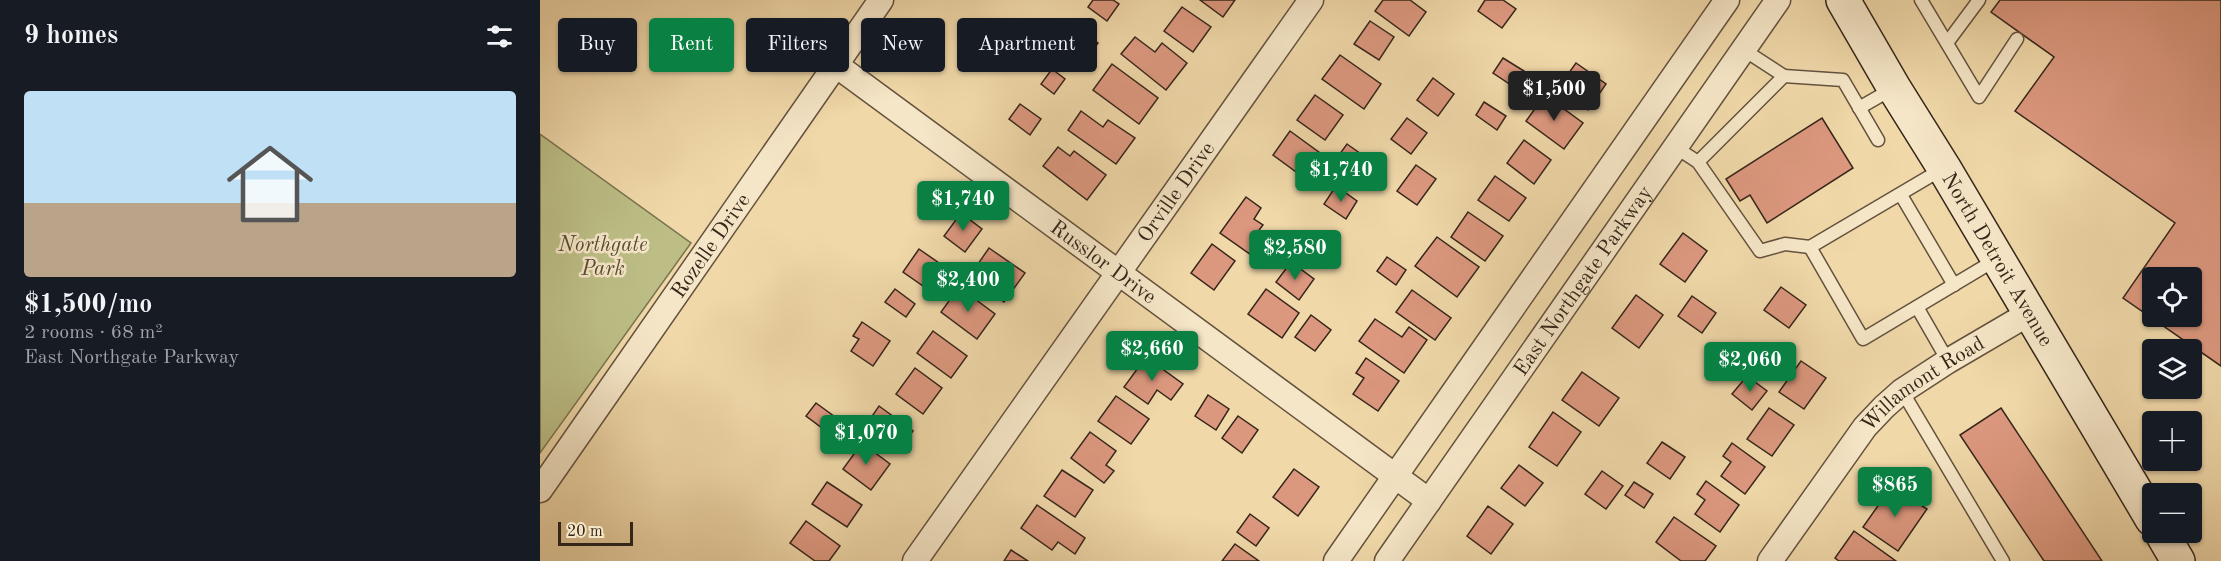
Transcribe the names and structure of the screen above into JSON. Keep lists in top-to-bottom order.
{
  "streets": {
    "main road": ["North Detroit Avenue"],
    "street": [
      "Orville Drive",
      "Rozelle Drive",
      "Russlor Drive",
      "East Northgate Parkway",
      "Willamont Road"
    ]
  },
  "crossings": [
    ["Orville Drive", "Russlor Drive"],
    ["North Detroit Avenue", "Willamont Road"],
    ["Russlor Drive", "East Northgate Parkway"]
  ],
  "parks": ["Northgate Park"],
  "scale_bar": "20 m",
  "page": {
    "heading": "9 homes",
    "chip": [
      "Buy",
      "Rent",
      "Filters",
      "New",
      "Apartment"
    ],
    "price": [
      "$1,500",
      "$1,740",
      "$1,740",
      "$2,580",
      "$2,400",
      "$2,660",
      "$2,060",
      "$1,070",
      "$865"
    ],
    "list": [
      {
        "name": "$1,500/mo",
        "note": "2 rooms · 68 m² · East Northgate Parkway"
      }
    ],
    "map_buttons": ["+", "−"],
    "scale": "20 m"
  }
}
